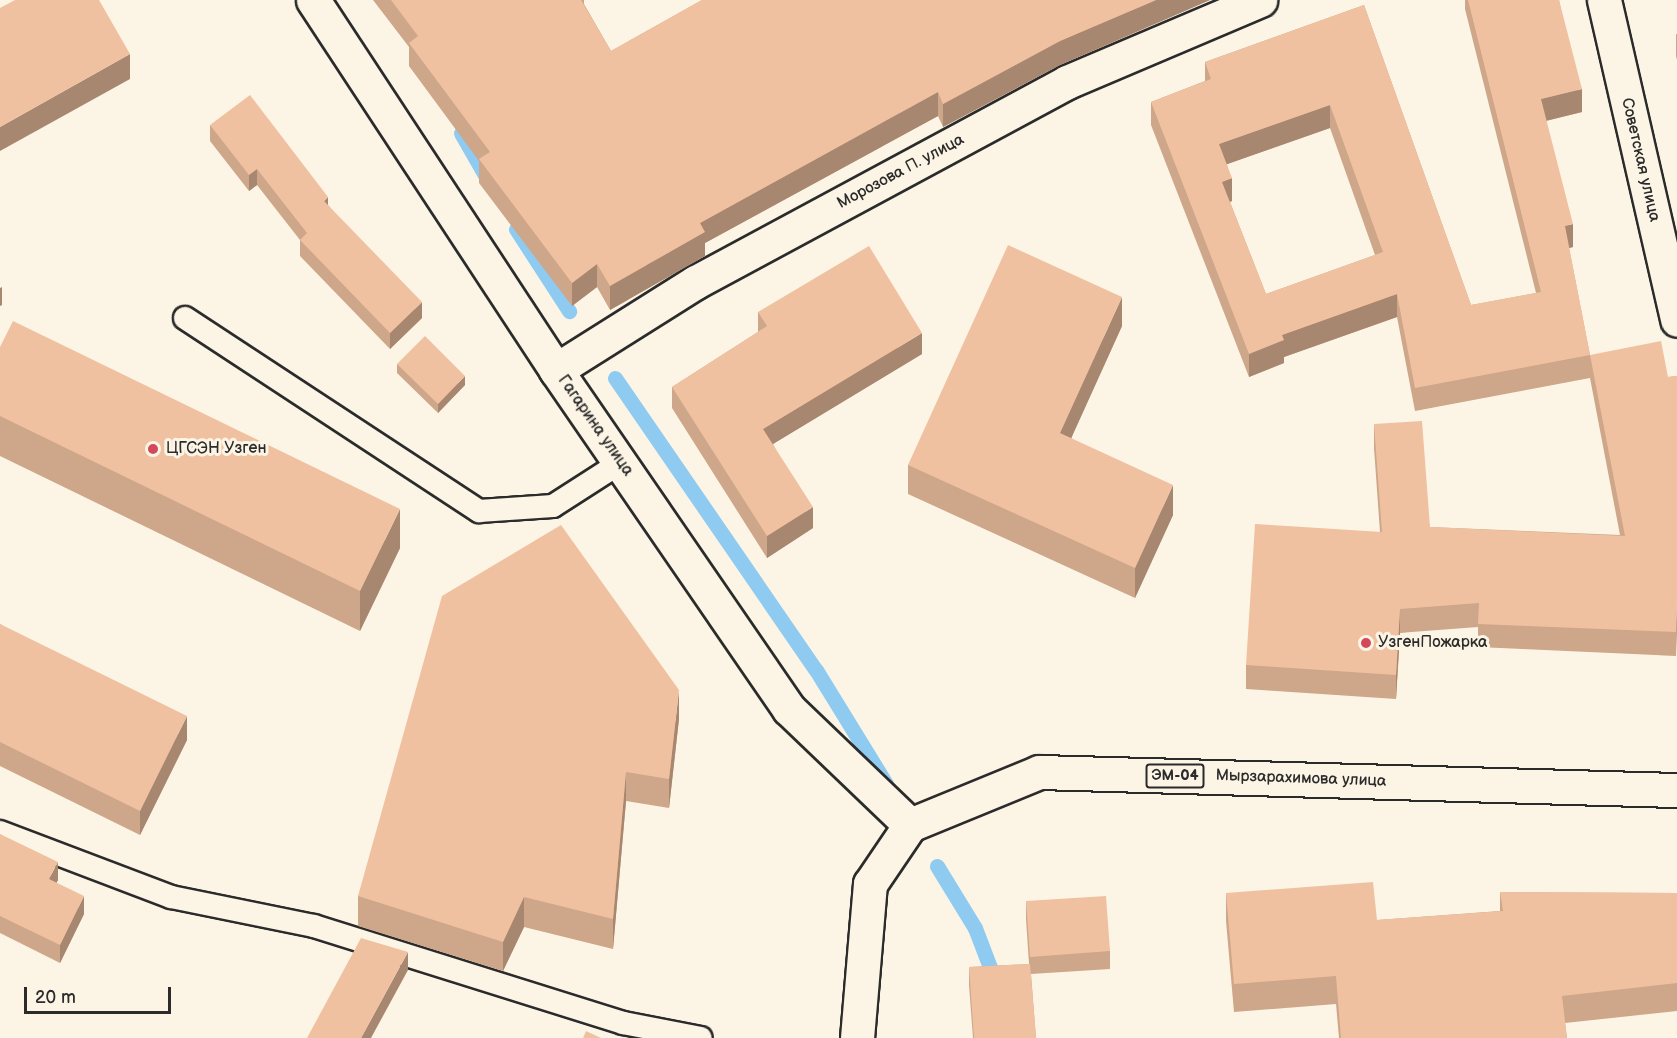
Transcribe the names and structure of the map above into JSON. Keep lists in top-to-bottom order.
{
  "streets": {
    "street": [
      "Советская улица",
      "Морозова П. улица",
      "Гагарина улица",
      "ЭМ-04",
      "Мырзарахимова улица"
    ]
  },
  "crossings": [
    ["Морозова П. улица", "Гагарина улица"],
    ["Гагарина улица", "Мырзарахимова улица"]
  ],
  "places": ["ЦГСЭН Узген", "УзгенПожарка"],
  "scale_bar": "20 m"
}
